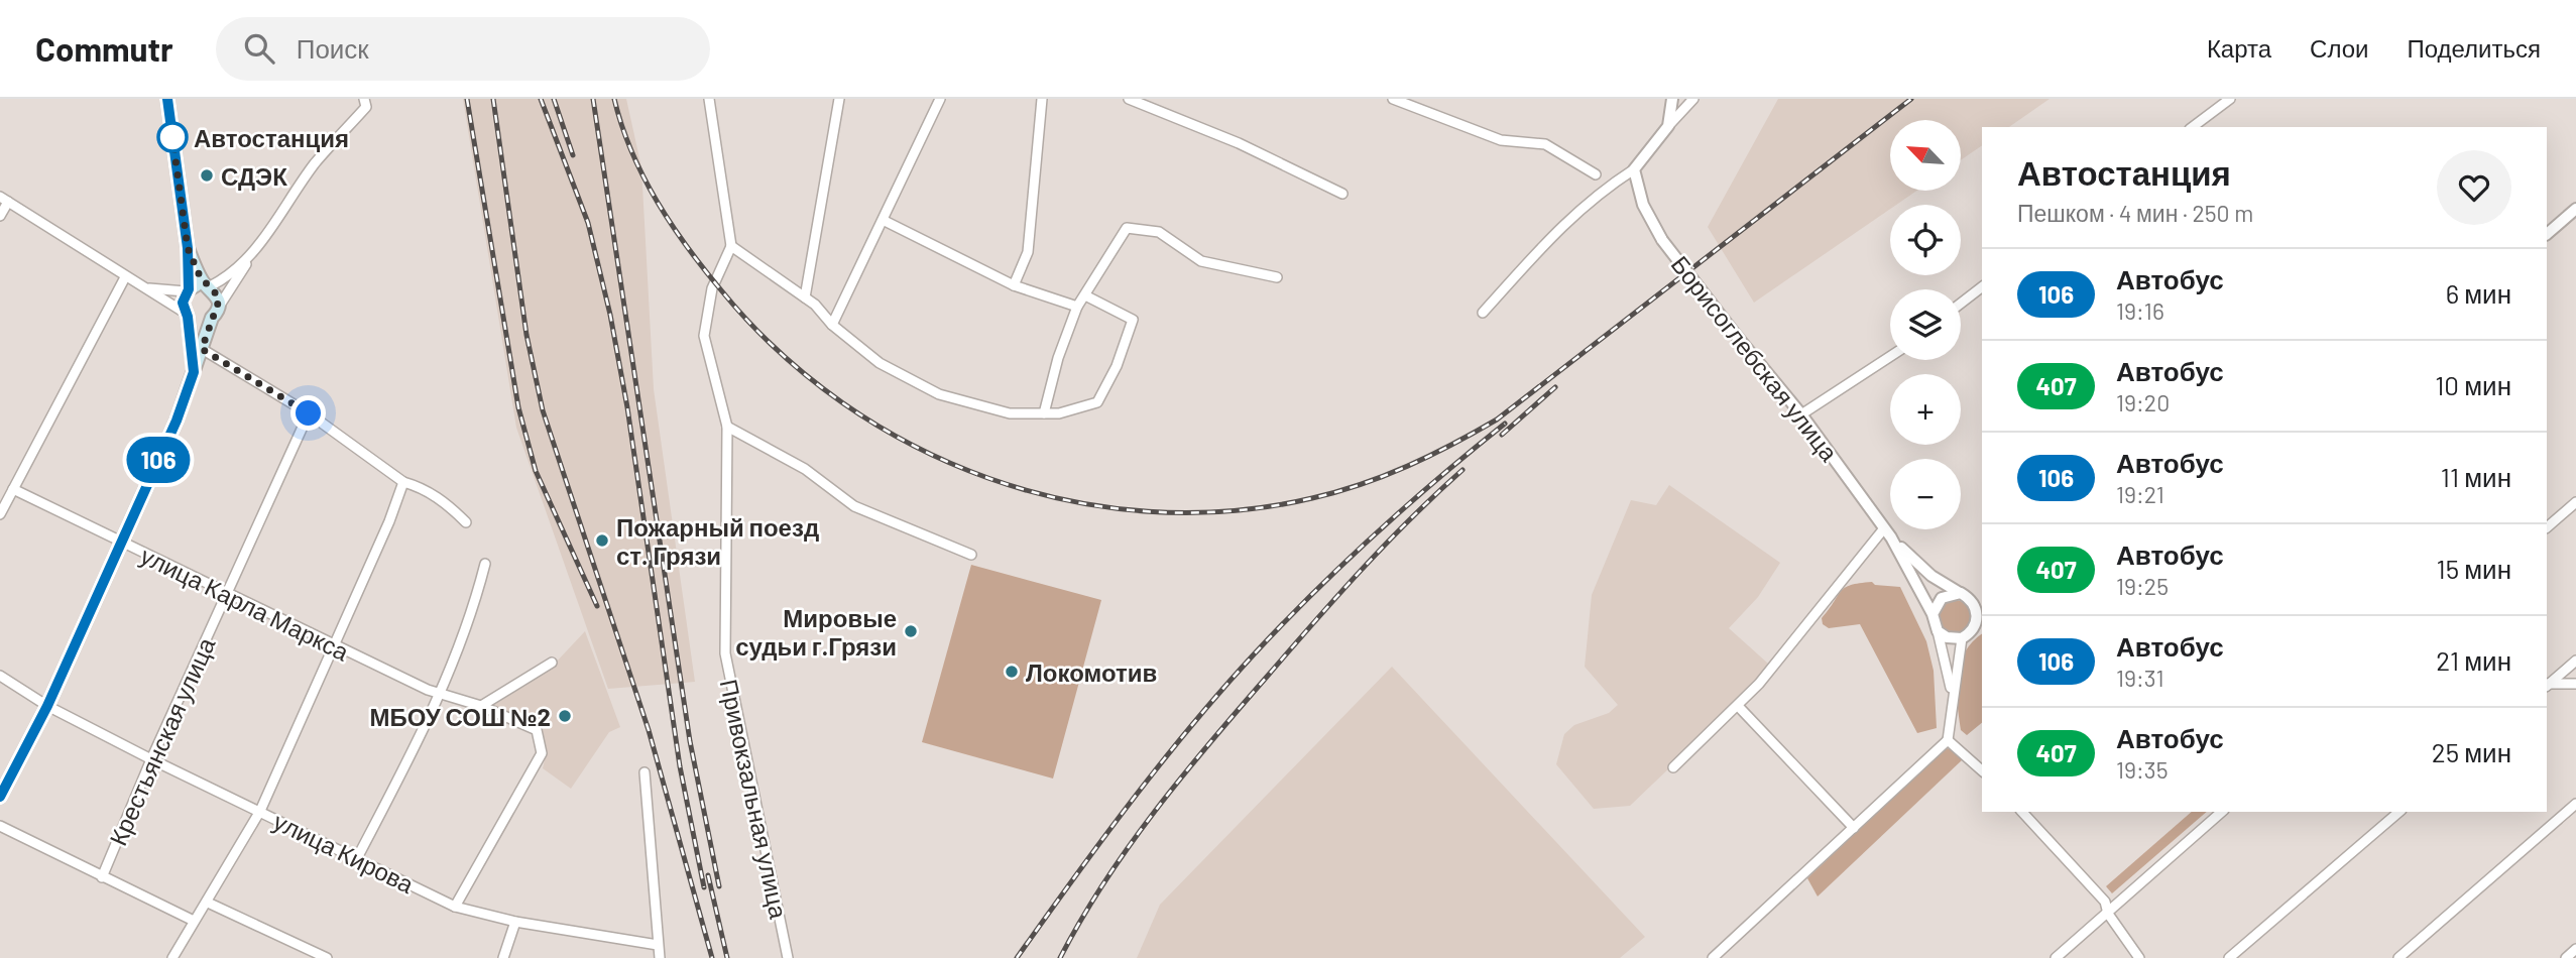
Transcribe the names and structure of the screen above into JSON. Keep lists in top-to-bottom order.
{
  "streets": {
    "street": [
      "Борисоглебская улица",
      "улица Карла Маркса",
      "Крестьянская улица",
      "Привокзальная улица",
      "улица Кирова"
    ]
  },
  "crossings": [
    ["улица Карла Маркса", "Крестьянская улица"],
    ["улица Карла Маркса", "улица Кирова"],
    ["Крестьянская улица", "улица Кирова"]
  ],
  "places": [
    "Автостанция",
    "СДЭК",
    "Пожарный поезд ст. Грязи",
    "Мировые судьи г.Грязи",
    "Локомотив",
    "МБОУ СОШ №2"
  ],
  "lines": ["bus line 106"],
  "north": "top left",
  "page": {
    "header": "Commutr",
    "search": "Поиск",
    "nav": ["Карта", "Слои", "Поделиться"],
    "on_map": "106",
    "map_buttons": ["+", "−"],
    "heading": ["Автостанция", "Пешком · 4 мин · 250 m"],
    "list": [
      {
        "mark": "106",
        "name": "Автобус",
        "note": "19:16",
        "value": "6 мин"
      },
      {
        "mark": "407",
        "name": "Автобус",
        "note": "19:20",
        "value": "10 мин"
      },
      {
        "mark": "106",
        "name": "Автобус",
        "note": "19:21",
        "value": "11 мин"
      },
      {
        "mark": "407",
        "name": "Автобус",
        "note": "19:25",
        "value": "15 мин"
      },
      {
        "mark": "106",
        "name": "Автобус",
        "note": "19:31",
        "value": "21 мин"
      },
      {
        "mark": "407",
        "name": "Автобус",
        "note": "19:35",
        "value": "25 мин"
      }
    ]
  }
}
